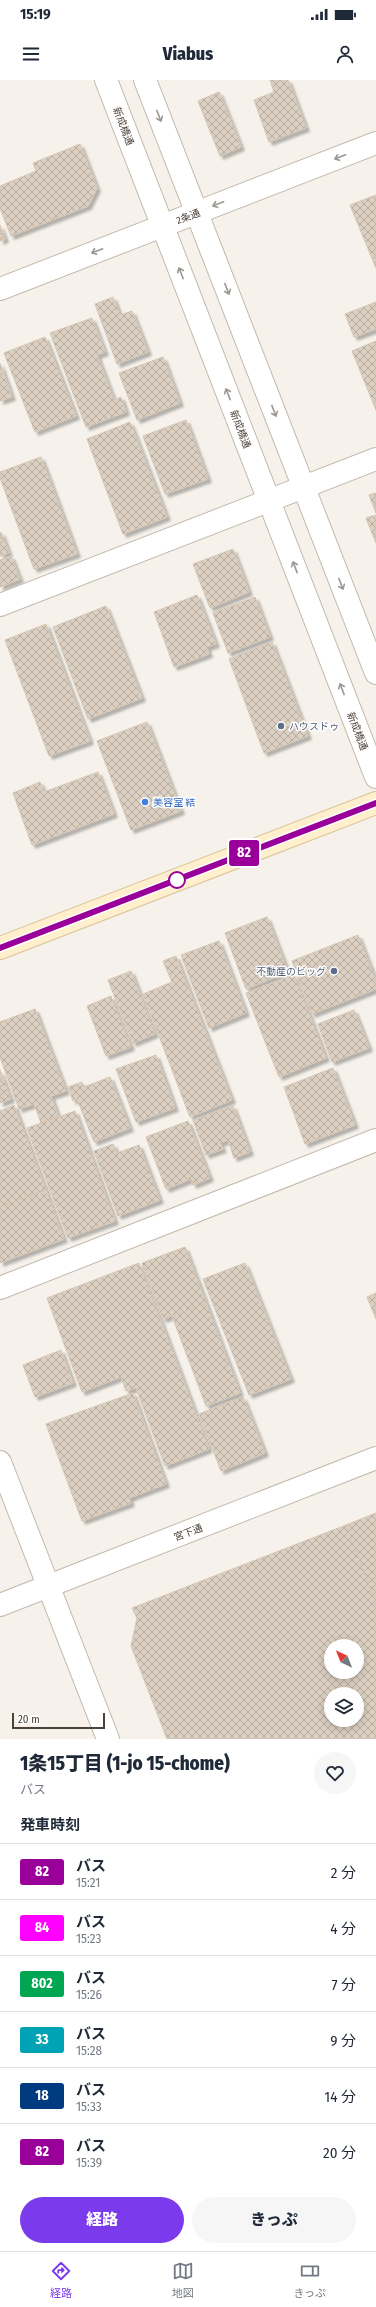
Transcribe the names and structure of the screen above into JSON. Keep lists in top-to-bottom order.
{
  "streets": {
    "street": ["新成橋通", "2条通", "宮下通"]
  },
  "crossings": [
    ["新成橋通", "2条通"]
  ],
  "one_way": ["2条通"],
  "places": ["ハウスドゥ", "美容室 結", "不動産のビッグ"],
  "lines": ["bus line 82"],
  "scale_bar": "20 m",
  "north": "top left",
  "page": {
    "status": "15:19",
    "header": "Viabus",
    "on_map": "82",
    "scale": "20 m",
    "heading": [
      ["1条15丁目 (1-jo 15-chome)", "バス"],
      "発車時刻"
    ],
    "list": [
      {
        "mark": "82",
        "name": "バス",
        "note": "15:21",
        "value": "2 分"
      },
      {
        "mark": "84",
        "name": "バス",
        "note": "15:23",
        "value": "4 分"
      },
      {
        "mark": "802",
        "name": "バス",
        "note": "15:26",
        "value": "7 分"
      },
      {
        "mark": "33",
        "name": "バス",
        "note": "15:28",
        "value": "9 分"
      },
      {
        "mark": "18",
        "name": "バス",
        "note": "15:33",
        "value": "14 分"
      },
      {
        "mark": "82",
        "name": "バス",
        "note": "15:39",
        "value": "20 分"
      }
    ],
    "buttons": ["経路", "きっぷ"],
    "tabs": ["経路", "地図", "きっぷ"]
  }
}
